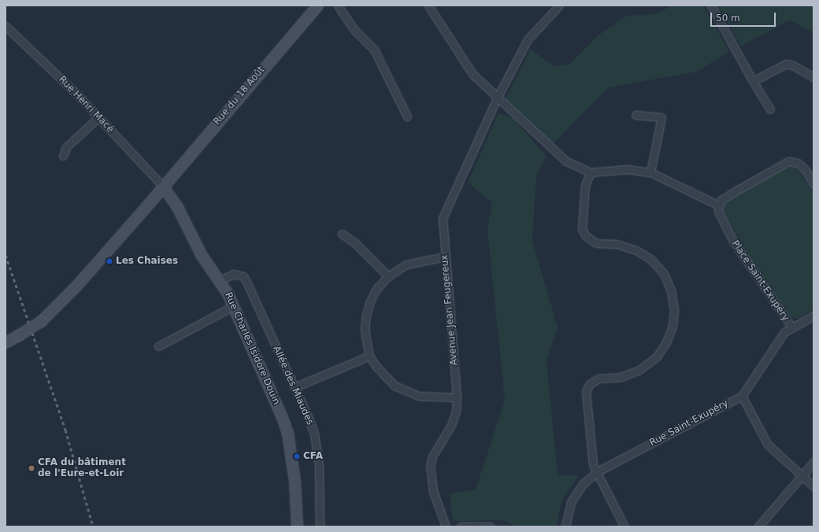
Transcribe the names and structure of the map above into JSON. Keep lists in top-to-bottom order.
{
  "streets": {
    "street": [
      "Rue du 18 Août",
      "Rue Henri Macé",
      "Place Saint-Exupéry",
      "Avenue Jean Feugereux",
      "Rue Charles Isidore Douin",
      "Allée des Miaudes",
      "Rue Saint-Exupéry"
    ]
  },
  "crossings": [
    ["Rue du 18 Août", "Rue Henri Macé"],
    ["Rue du 18 Août", "Rue Charles Isidore Douin"],
    ["Rue Henri Macé", "Rue Charles Isidore Douin"],
    ["Place Saint-Exupéry", "Rue Saint-Exupéry"],
    ["Rue Charles Isidore Douin", "Allée des Miaudes"]
  ],
  "places": ["Les Chaises", "CFA", "CFA du bâtiment de l'Eure-et-Loir"],
  "scale_bar": "50 m"
}
